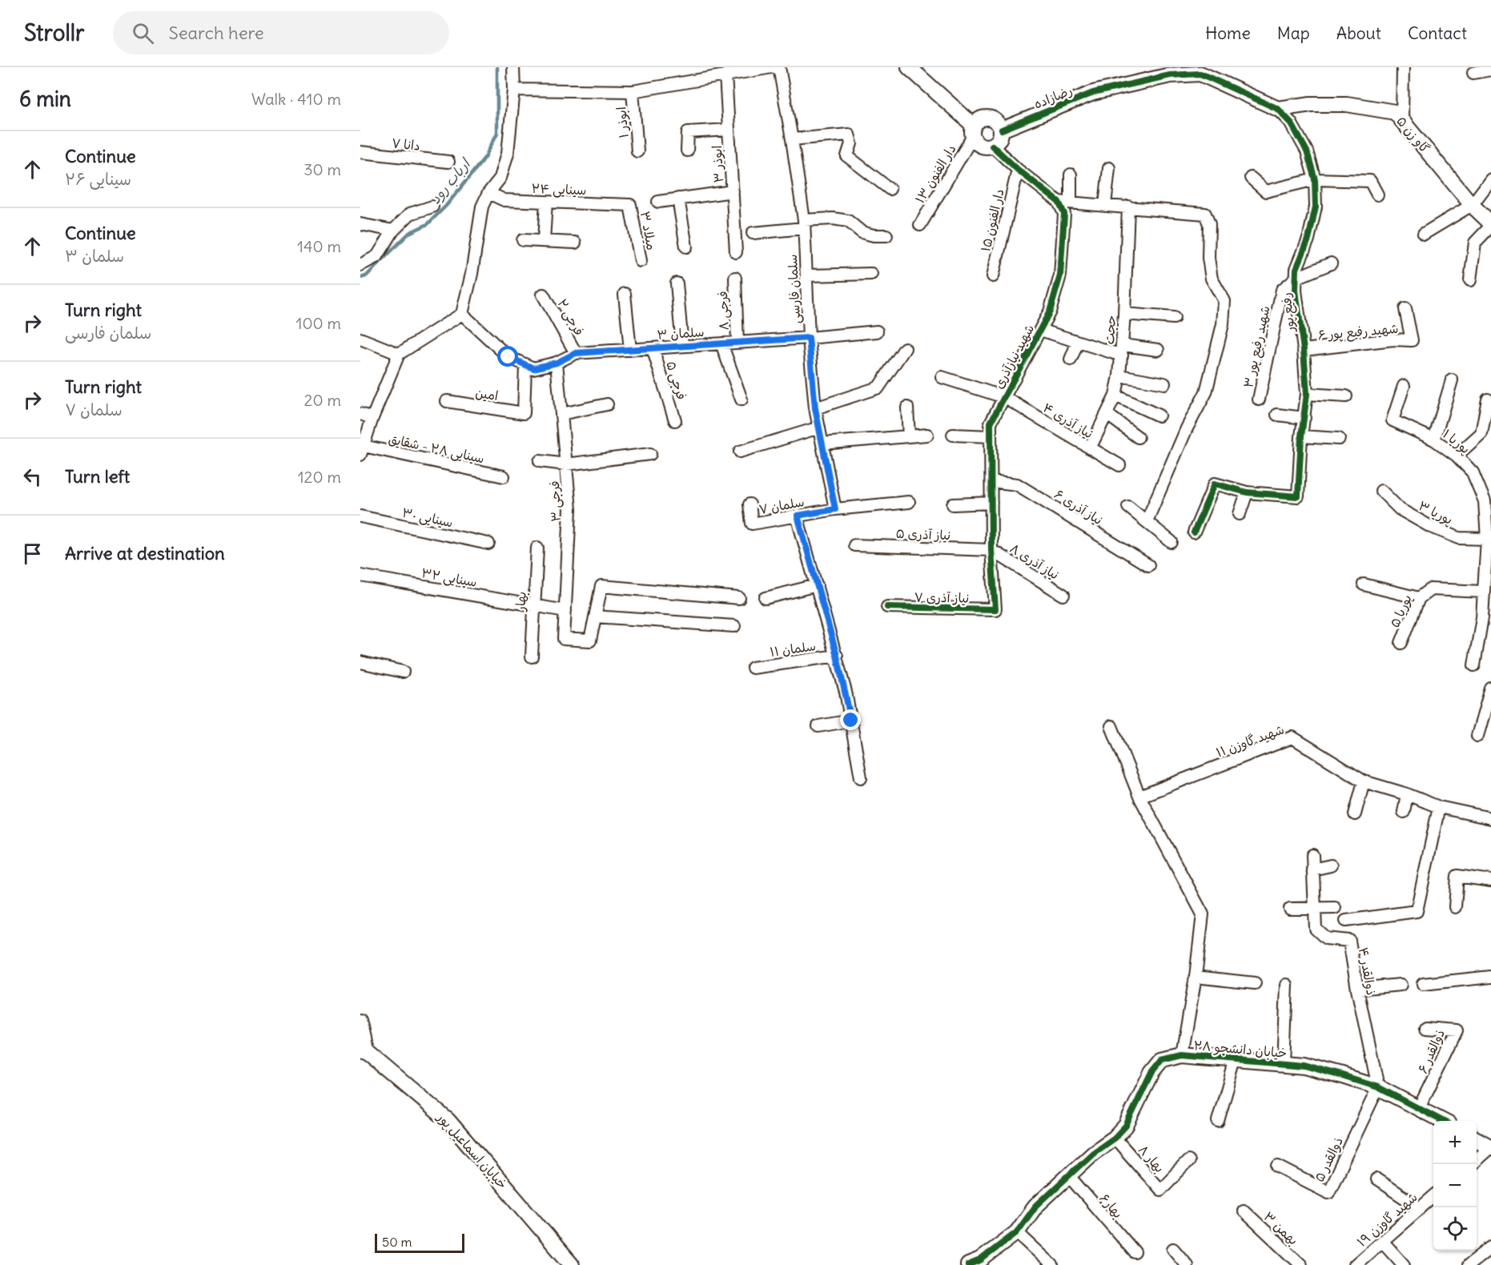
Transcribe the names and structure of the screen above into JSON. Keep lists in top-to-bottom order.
{
  "streets": {
    "street": [
      "رضازاده",
      "ابوذر ۱",
      "گاو زن ۵",
      "دانا ۷",
      "ابوذر ۳",
      "دار الفنون ۱۳",
      "سینایی ۲۴",
      "دار الفنون ۱۵",
      "میلاد ۳",
      "سلمان فارسی",
      "فرجی ۸",
      "رفیع پور",
      "فرجی ۲",
      "حجت",
      "شهید رفیع پور ۶",
      "سلمان ۳",
      "شهید رفیع پور ۳",
      "شهید نیازآذری",
      "فرجی ۵",
      "امین",
      "نیاز آذری ۴",
      "پوریا ۱",
      "سینایی ۲۸ - شقایق",
      "فرجی ۳",
      "سلمان ۷",
      "نیاز آذری ۶",
      "پوریا ۳",
      "سینایی ۳۰",
      "نیاز آذری ۵",
      "نیاز آذری ۸",
      "سینایی ۳۲",
      "نیاز آذری ۷",
      "بهار",
      "پوریا ۵",
      "سلمان ۱۱",
      "شهید گاوزن ۱۱",
      "ذوالقدر ۴",
      "خیابان دانشجو ۲۸",
      "ذوالقدر ۶",
      "خیابان اسماعیل پور",
      "بهار ۸",
      "ذوالقدر ۵",
      "بهار۶",
      "شهید گاوزن ۱۹",
      "بهمن ۳"
    ]
  },
  "crossings": [
    ["رضازاده", "گاو زن ۵"],
    ["رضازاده", "دار الفنون ۱۳"],
    ["رضازاده", "رفیع پور"],
    ["گاو زن ۵", "رفیع پور"],
    ["سینایی ۲۴", "میلاد ۳"],
    ["سلمان فارسی", "سلمان ۳"],
    ["سلمان فارسی", "سلمان ۷"],
    ["فرجی ۸", "سلمان ۳"],
    ["رفیع پور", "شهید رفیع پور ۶"],
    ["رفیع پور", "شهید رفیع پور ۳"],
    ["فرجی ۲", "سلمان ۳"],
    ["حجت", "نیاز آذری ۴"],
    ["سلمان ۳", "فرجی ۵"],
    ["سلمان ۳", "امین"],
    ["سلمان ۳", "فرجی ۳"],
    ["شهید نیازآذری", "نیاز آذری ۴"],
    ["شهید نیازآذری", "نیاز آذری ۶"],
    ["شهید نیازآذری", "نیاز آذری ۵"],
    ["شهید نیازآذری", "نیاز آذری ۸"],
    ["شهید نیازآذری", "نیاز آذری ۷"],
    ["پوریا ۱", "پوریا ۳"],
    ["پوریا ۱", "پوریا ۵"],
    ["فرجی ۳", "سینایی ۳۲"],
    ["نیاز آذری ۵", "نیاز آذری ۸"],
    ["سینایی ۳۲", "بهار"],
    ["ذوالقدر ۴", "خیابان دانشجو ۲۸"],
    ["ذوالقدر ۴", "ذوالقدر ۵"],
    ["خیابان دانشجو ۲۸", "ذوالقدر ۶"],
    ["خیابان دانشجو ۲۸", "بهار ۸"],
    ["خیابان دانشجو ۲۸", "ذوالقدر ۵"],
    ["خیابان دانشجو ۲۸", "بهار۶"]
  ],
  "water": ["ارباب رود"],
  "scale_bar": "50 m",
  "page": {
    "header": "Strollr",
    "search": "Search here",
    "nav": [
      "Home",
      "Map",
      "About",
      "Contact"
    ],
    "heading": ["6 min", "Walk · 410 m"],
    "list": [
      ["Continue", "سینایی ۲۶", "30 m"],
      ["Continue", "سلمان ۳", "140 m"],
      ["Turn right", "سلمان فارسی", "100 m"],
      ["Turn right", "سلمان ۷", "20 m"],
      ["Turn left", "120 m"],
      "Arrive at destination"
    ],
    "map_buttons": ["+", "−"],
    "scale": "50 m"
  }
}
